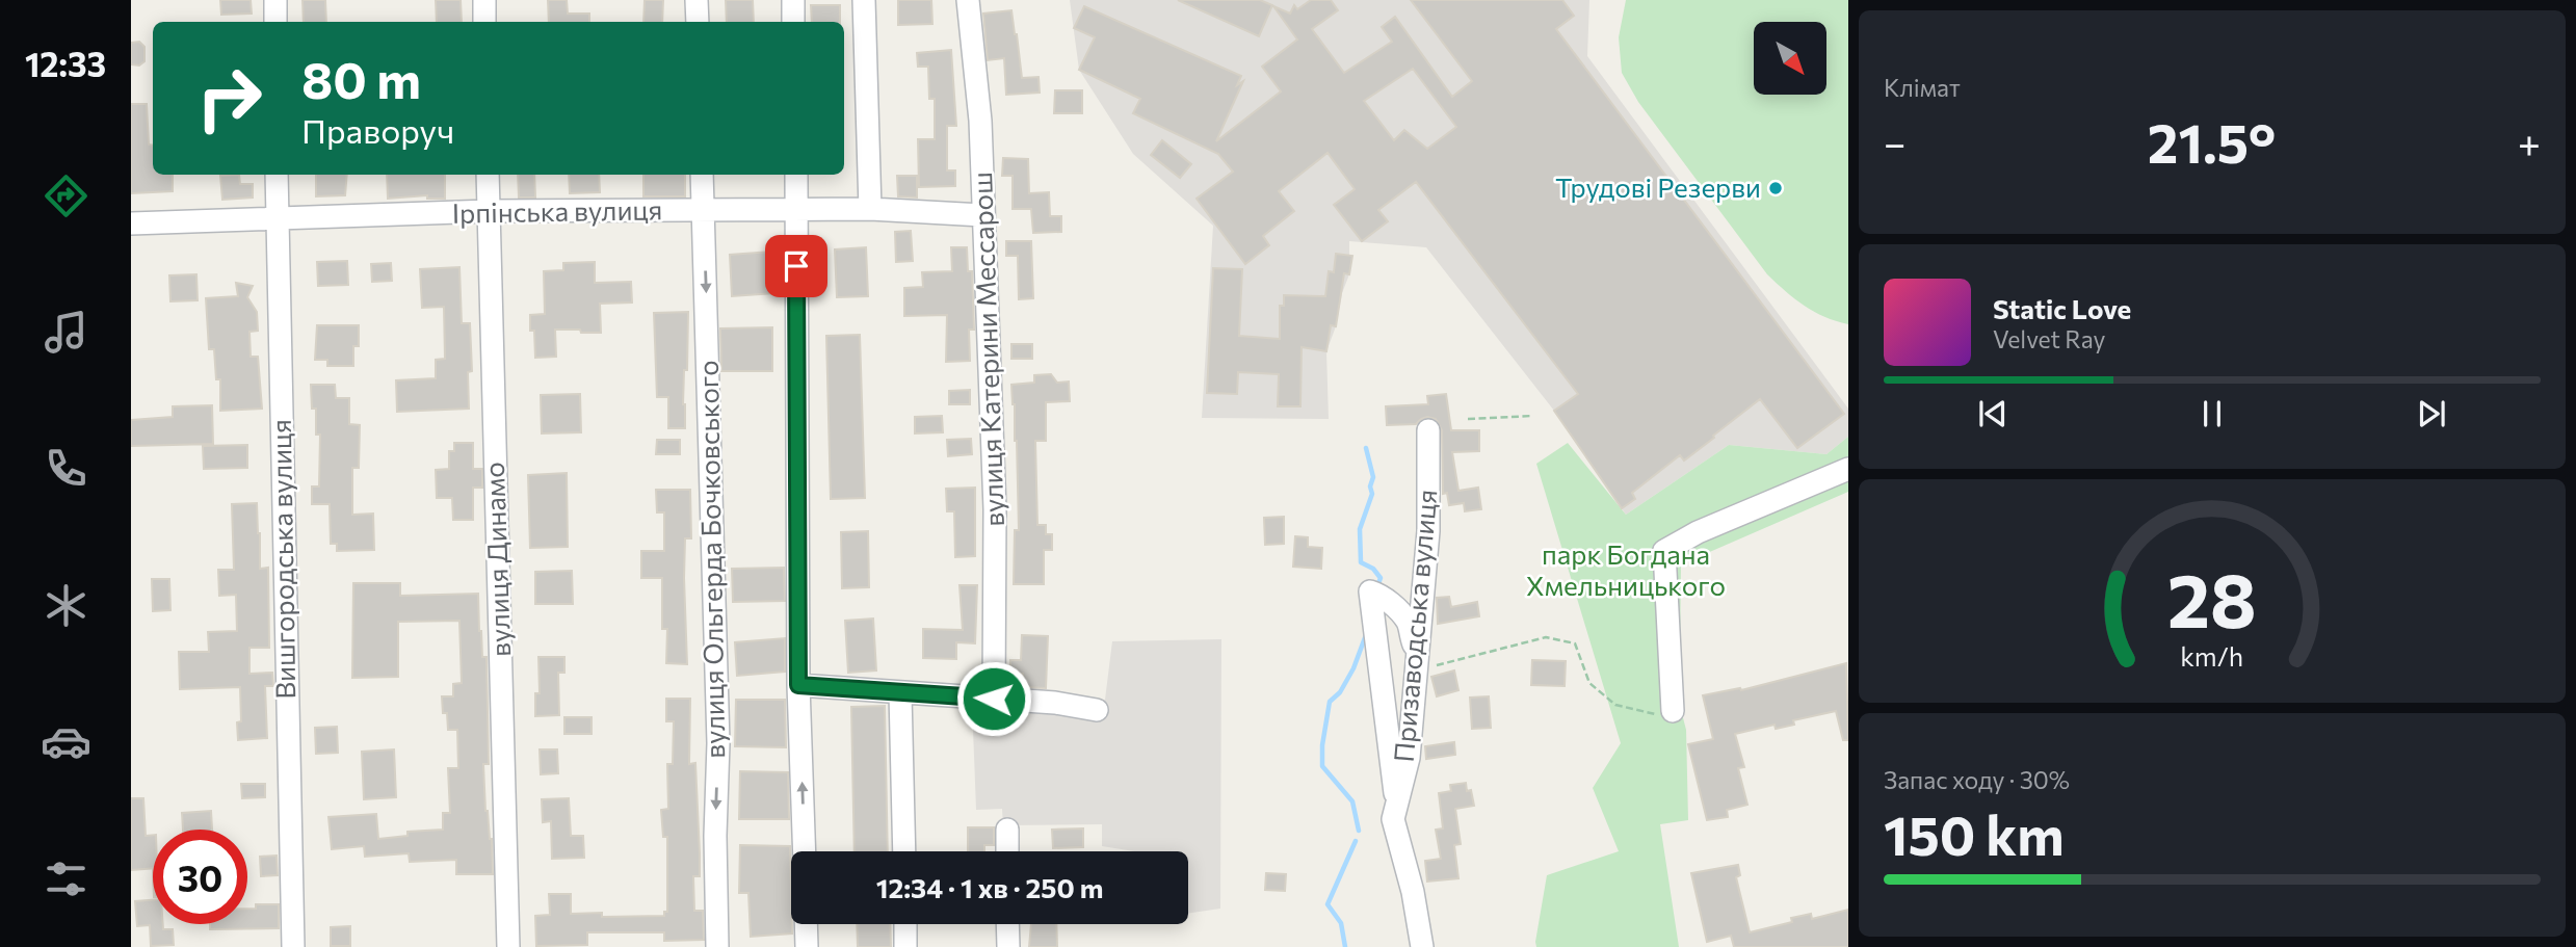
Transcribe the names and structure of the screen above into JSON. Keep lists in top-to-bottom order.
{
  "streets": {
    "street": [
      "Ірпінська вулиця",
      "вулиця Катерини Мессарош",
      "Вишгородська вулиця",
      "вулиця Динамо",
      "вулиця Ольгерда Бочковського",
      "Призаводська вулиця"
    ]
  },
  "crossings": [
    ["Ірпінська вулиця", "вулиця Катерини Мессарош"],
    ["Ірпінська вулиця", "Вишгородська вулиця"],
    ["Ірпінська вулиця", "вулиця Динамо"],
    ["Ірпінська вулиця", "вулиця Ольгерда Бочковського"]
  ],
  "parks": ["парк Богдана Хмельницького"],
  "places": ["Трудові Резерви"],
  "north": "bottom right",
  "page": {
    "tabs": "12:33",
    "tile": [
      "Клімат",
      ["Запас ходу · 30%", "150 km"]
    ],
    "turn": ["80 m", "Праворуч"],
    "heat": ["−", "21.5°", "+"],
    "song": ["Static Love", "Velvet Ray"],
    "limit": "30",
    "trip": "12:34 · 1 хв · 250 m",
    "gauge": ["28", "km/h"]
  }
}
